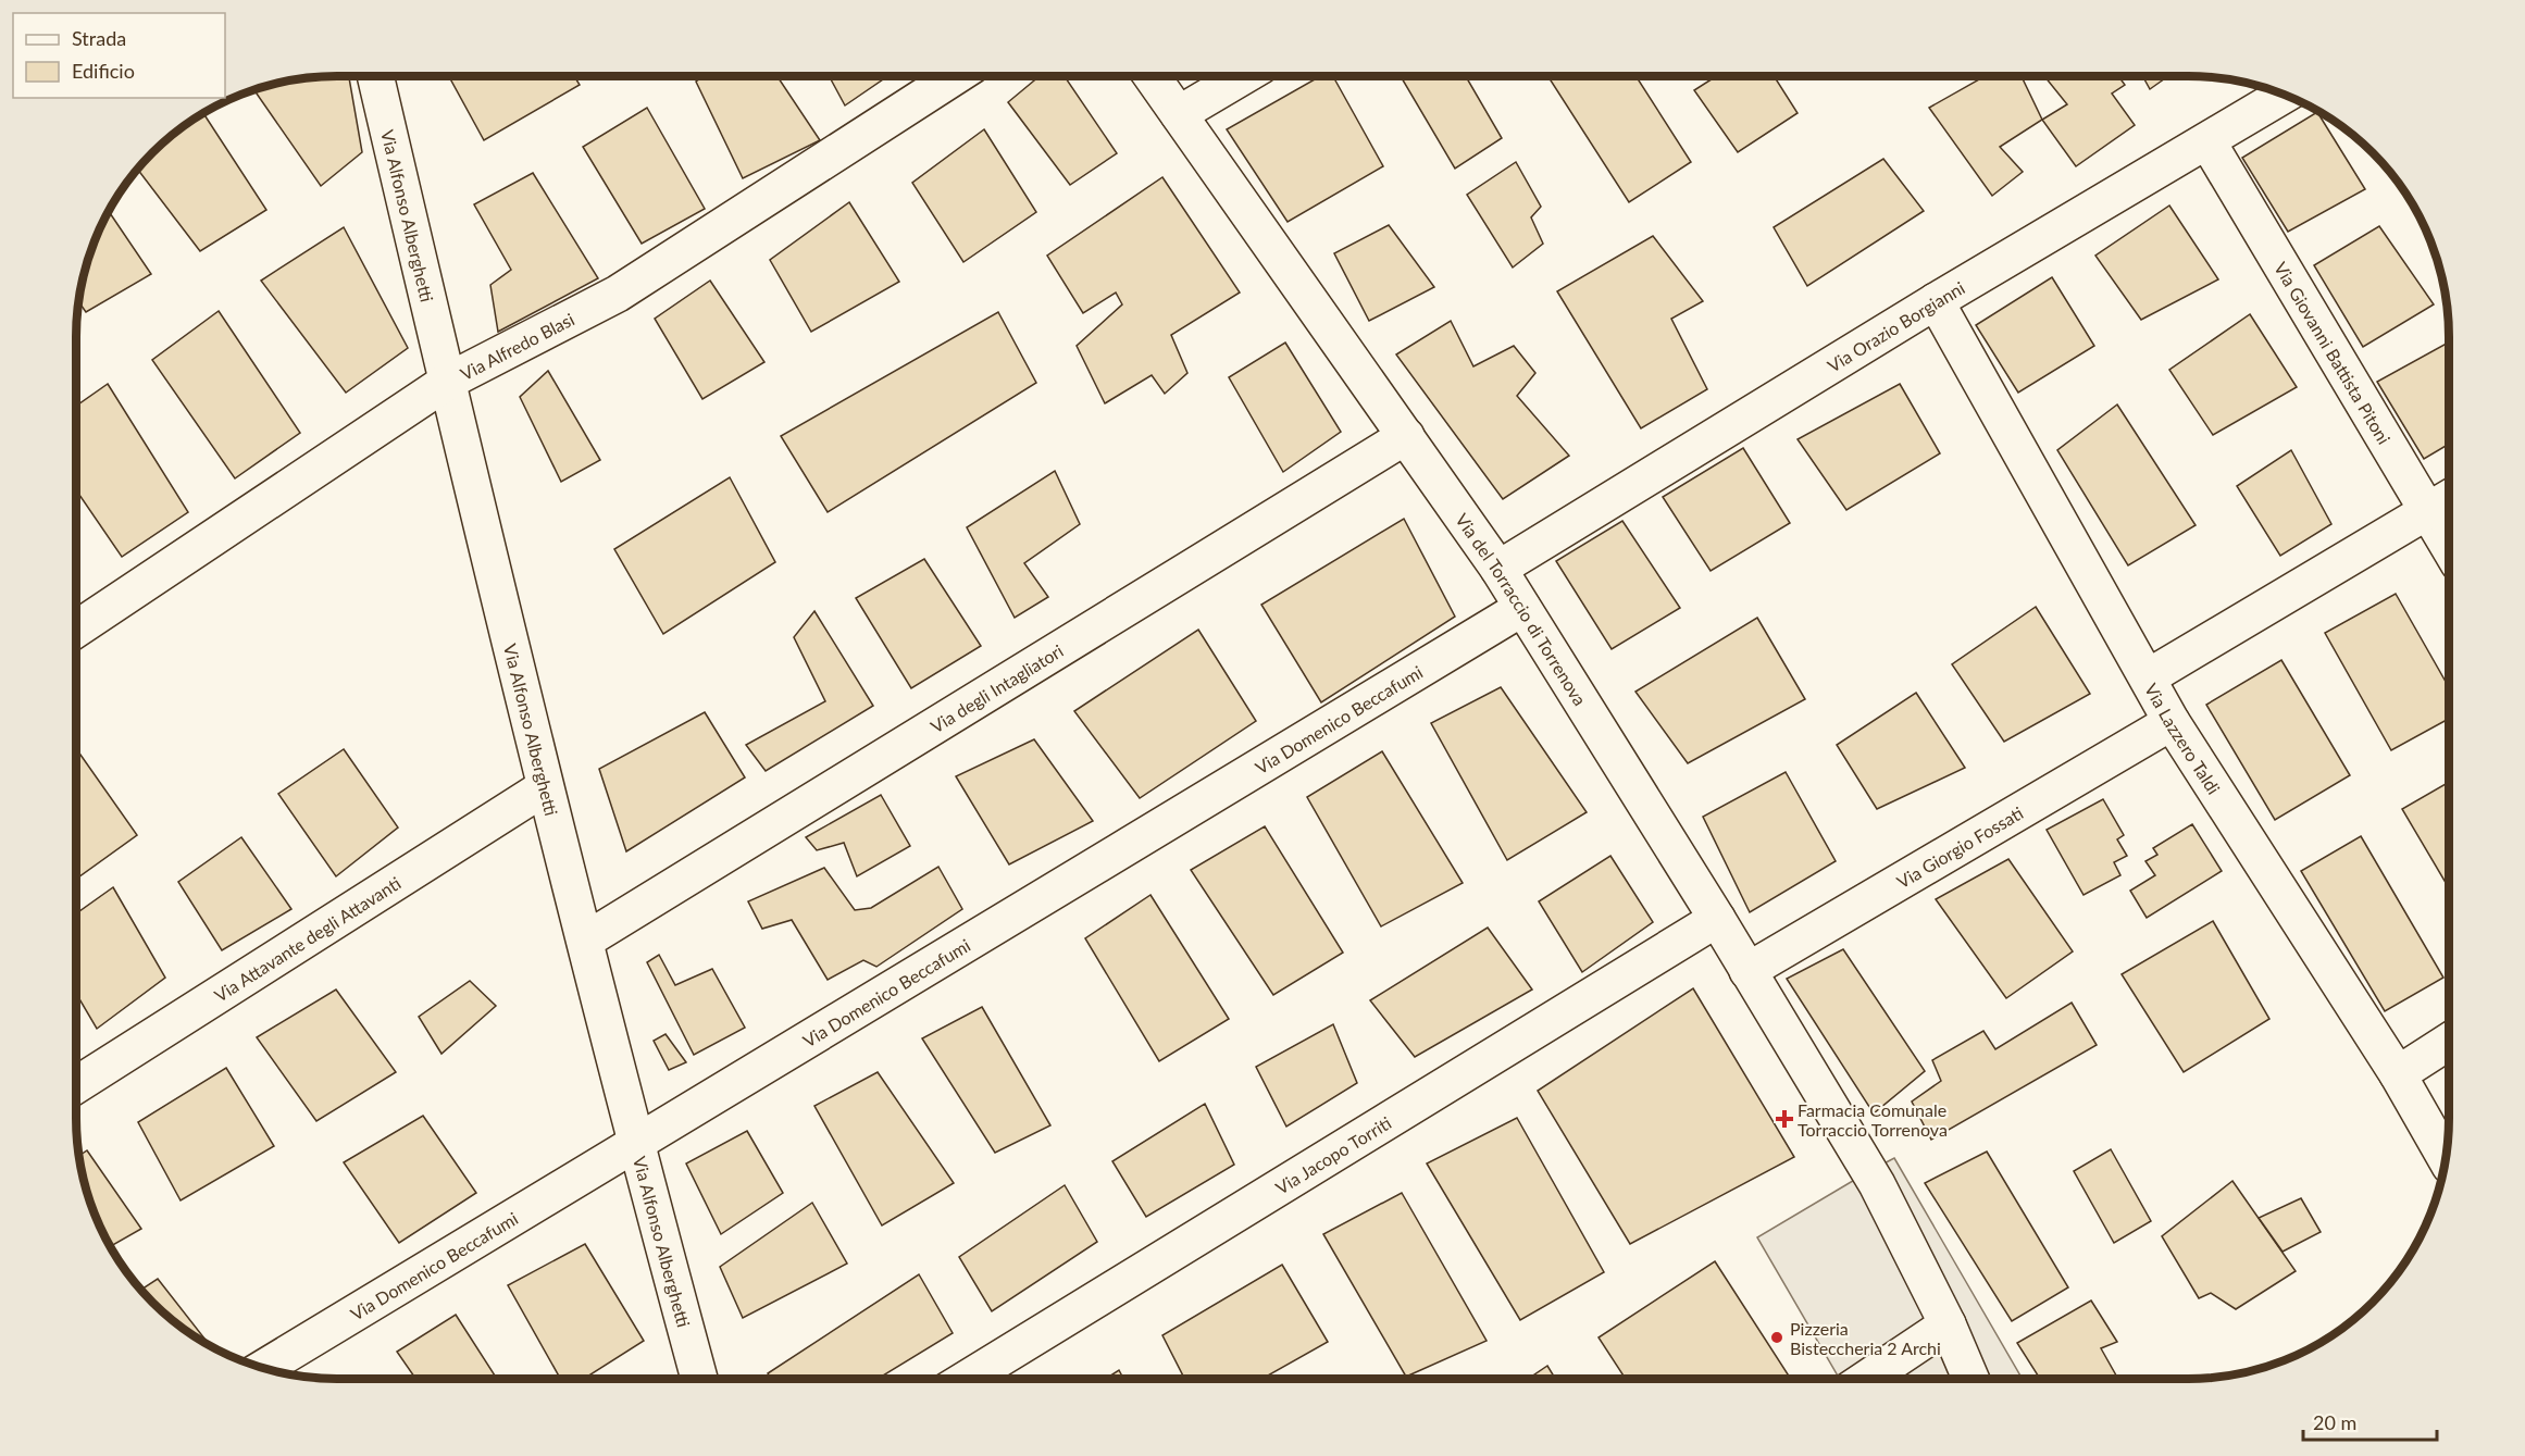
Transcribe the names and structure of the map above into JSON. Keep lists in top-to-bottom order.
{
  "streets": {
    "street": [
      "Via Alfonso Alberghetti",
      "Via Orazio Borgianni",
      "Via Alfredo Blasi",
      "Via Giovanni Battista Pitoni",
      "Via del Torraccio di Torrenova",
      "Via degli Intagliatori",
      "Via Domenico Beccafumi",
      "Via Lazzero Taldi",
      "Via Giorgio Fossati",
      "Via Attavante degli Attavanti",
      "Via Jacopo Torriti"
    ]
  },
  "crossings": [
    ["Via Alfonso Alberghetti", "Via Alfredo Blasi"],
    ["Via Alfonso Alberghetti", "Via degli Intagliatori"],
    ["Via Alfonso Alberghetti", "Via Domenico Beccafumi"],
    ["Via Alfonso Alberghetti", "Via Attavante degli Attavanti"],
    ["Via Orazio Borgianni", "Via Giovanni Battista Pitoni"],
    ["Via Orazio Borgianni", "Via del Torraccio di Torrenova"],
    ["Via Orazio Borgianni", "Via Lazzero Taldi"],
    ["Via del Torraccio di Torrenova", "Via degli Intagliatori"],
    ["Via del Torraccio di Torrenova", "Via Domenico Beccafumi"],
    ["Via del Torraccio di Torrenova", "Via Giorgio Fossati"],
    ["Via del Torraccio di Torrenova", "Via Jacopo Torriti"],
    ["Via Lazzero Taldi", "Via Giorgio Fossati"]
  ],
  "places": {
    "health": ["Farmacia Comunale Torraccio Torrenova"],
    "other": ["Pizzeria Bisteccheria 2 Archi"]
  },
  "legend": ["Strada", "Edificio"],
  "scale_bar": "20 m"
}
